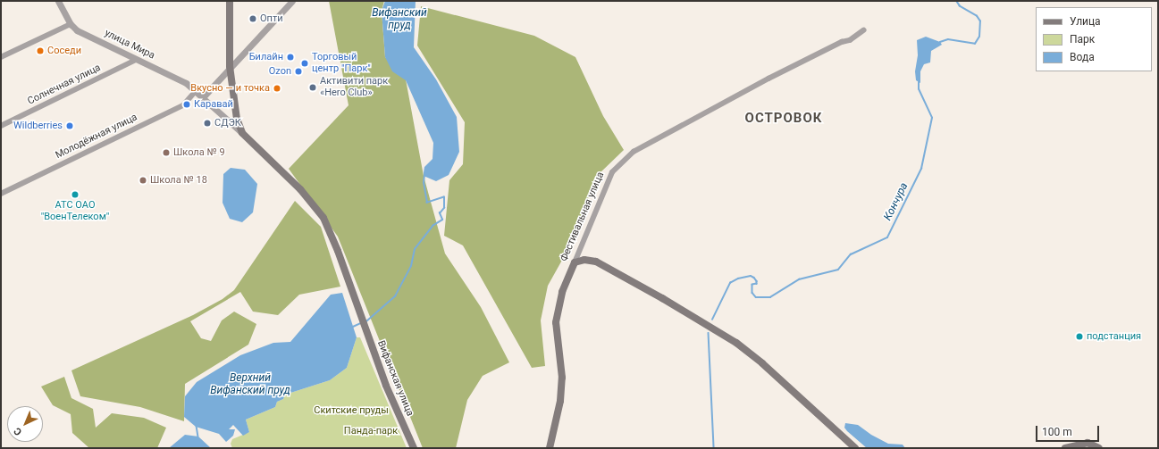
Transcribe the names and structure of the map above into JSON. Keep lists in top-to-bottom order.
{
  "streets": {
    "main road": ["Фестивальная улица", "Вифанская улица"],
    "street": ["улица Мира", "Солнечная улица", "Молодёжная улица"]
  },
  "crossings": [
    ["улица Мира", "Солнечная улица"],
    ["улица Мира", "Молодёжная улица"],
    ["улица Мира", "Вифанская улица"]
  ],
  "districts": ["ОСТРОВОК"],
  "water": ["Вифанский пруд", "Кончура", "Верхний Вифанский пруд"],
  "parks": ["Скитские пруды", "Панда-парк"],
  "places": [
    "Опти",
    "Соседи",
    "Билайн",
    "Торговый центр \"Парк\"",
    "Ozon",
    "Активити парк «Hero Club»",
    "Вкусно — и точка",
    "Каравай",
    "СДЭК",
    "Wildberries",
    "Школа № 9",
    "Школа № 18",
    "АТС ОАО \"ВоенТелеком\"",
    "подстанция"
  ],
  "legend": ["Улица", "Парк", "Вода"],
  "scale_bar": "100 m",
  "north": "bottom left"
}
